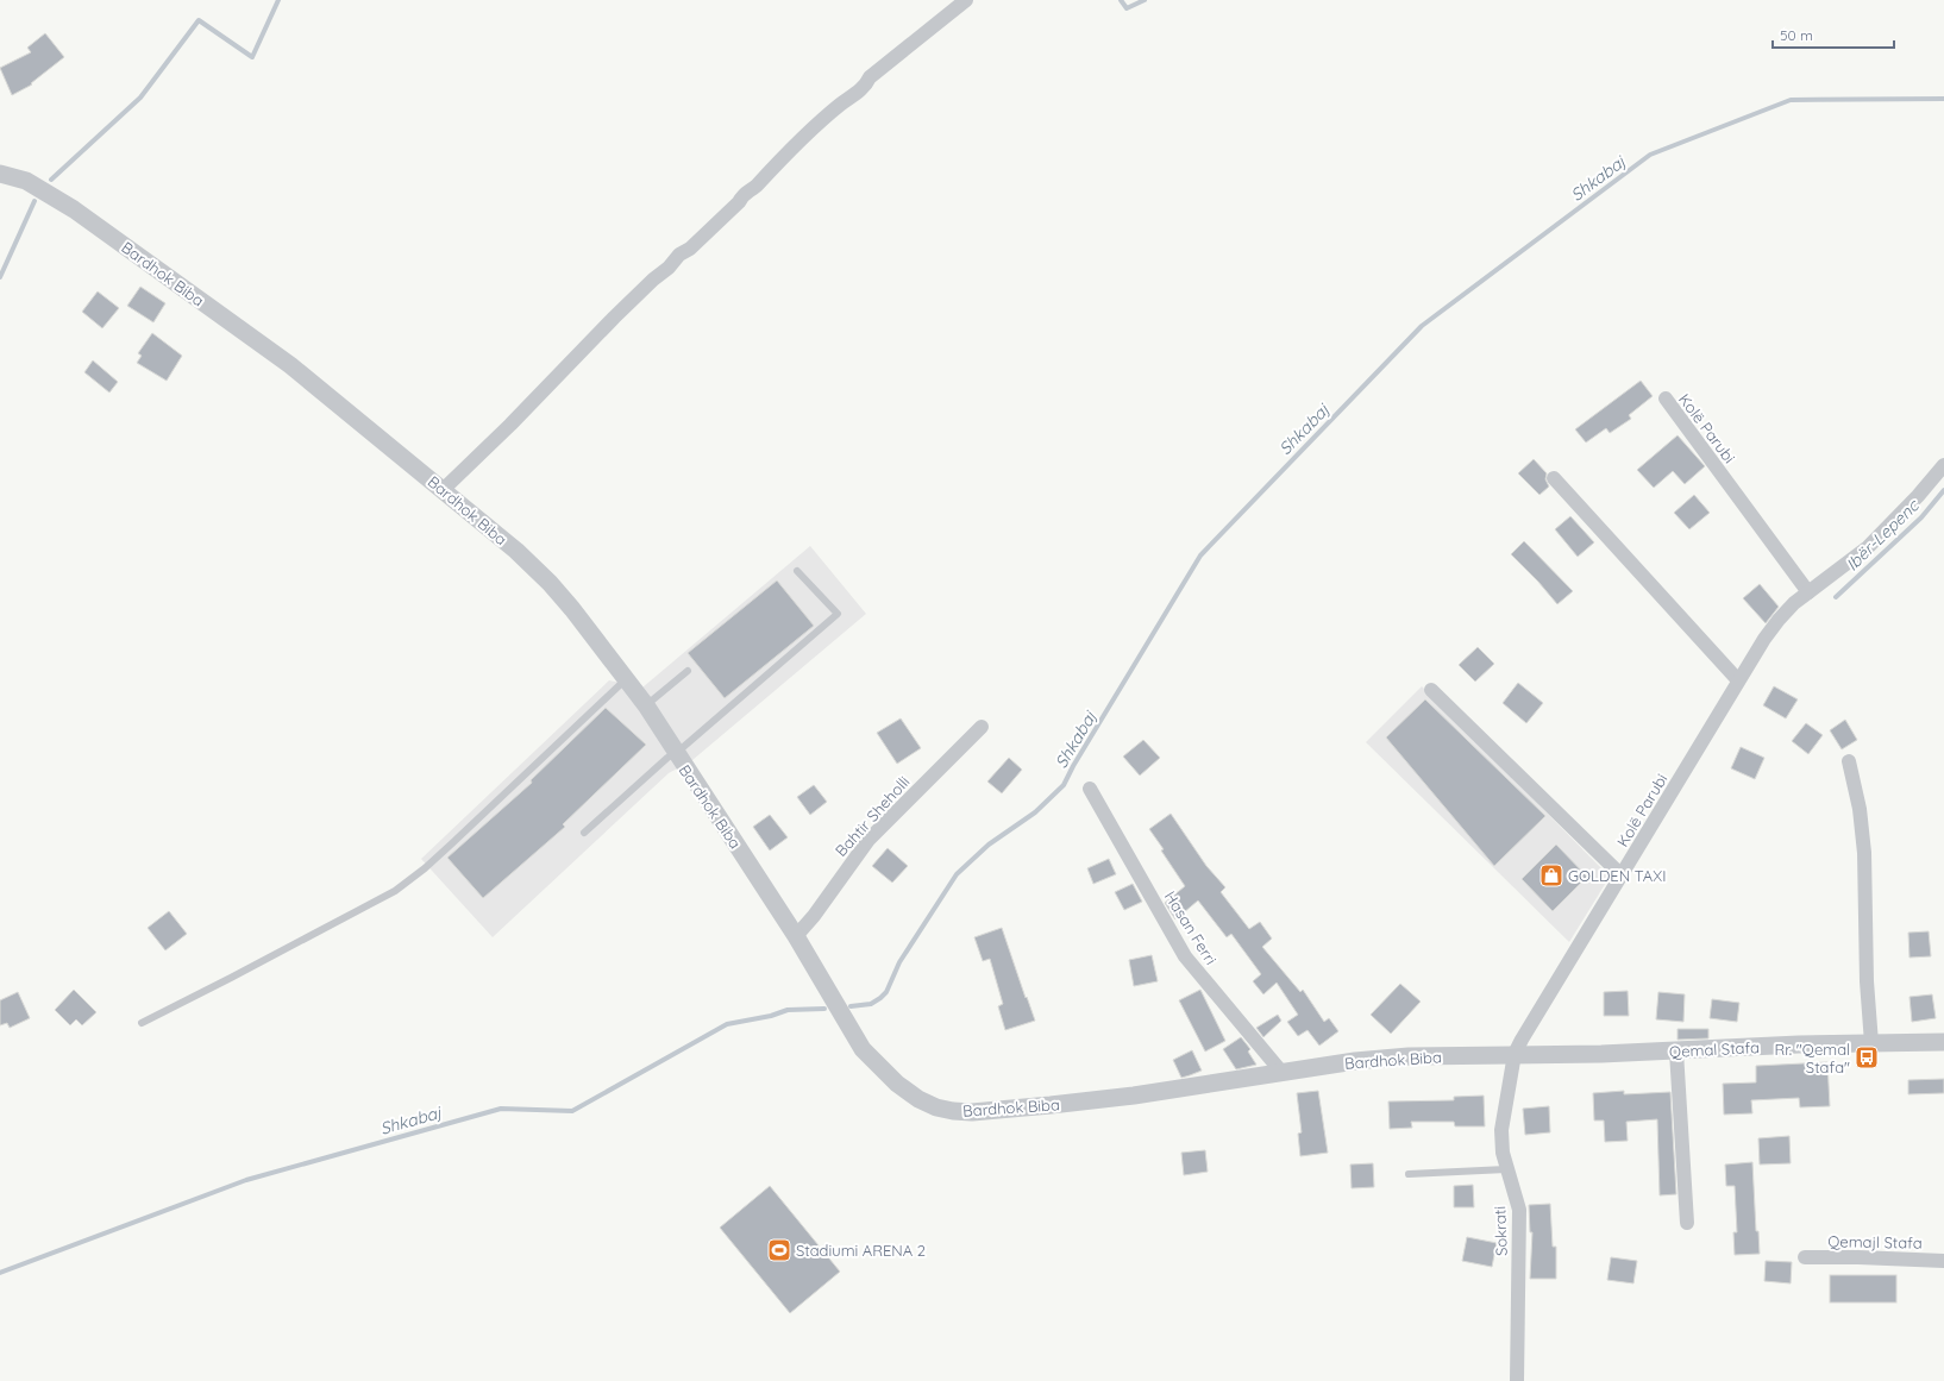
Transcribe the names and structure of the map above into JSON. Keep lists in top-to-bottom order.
{
  "streets": {
    "street": [
      "Bardhok Biba",
      "Kolë Parubi",
      "Bahtir Sheholli",
      "Hasan Ferri",
      "Qemal Stafa",
      "Sokrati",
      "Qemajl Stafa"
    ]
  },
  "crossings": [
    ["Bardhok Biba", "Kolë Parubi"],
    ["Bardhok Biba", "Bahtir Sheholli"],
    ["Bardhok Biba", "Hasan Ferri"],
    ["Bardhok Biba", "Qemal Stafa"],
    ["Bardhok Biba", "Sokrati"],
    ["Kolë Parubi", "Qemal Stafa"],
    ["Kolë Parubi", "Sokrati"],
    ["Qemal Stafa", "Sokrati"]
  ],
  "water": ["Shkabaj", "Ibër-Lepenc"],
  "places": {
    "shop": ["GOLDEN TAXI"],
    "bus stop": ["Rr. \"Qemal Stafa\""],
    "sports": ["Stadiumi ARENA 2"]
  },
  "scale_bar": "50 m"
}
